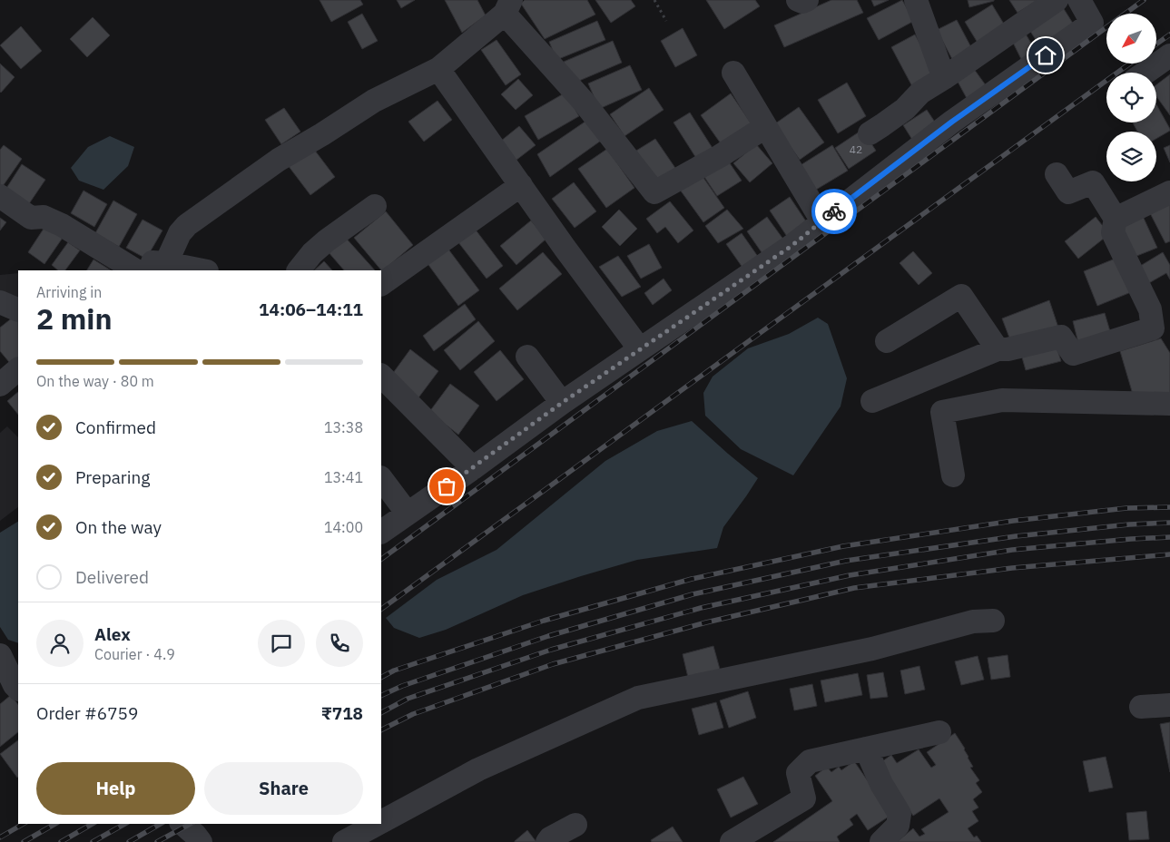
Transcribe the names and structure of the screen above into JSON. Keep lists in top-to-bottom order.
{
  "house_numbers": ["42"],
  "north": "bottom left",
  "page": {
    "heading": ["2 min", "Arriving in", "14:06–14:11"],
    "panel": [
      "Alex",
      "Courier · 4.9",
      "Order #6759",
      "₹718"
    ],
    "bar": "On the way · 80 m",
    "list": [
      ["Confirmed", "13:38"],
      ["Preparing", "13:41"],
      ["On the way", "14:00"],
      "Delivered"
    ],
    "buttons": ["Help", "Share"]
  }
}
